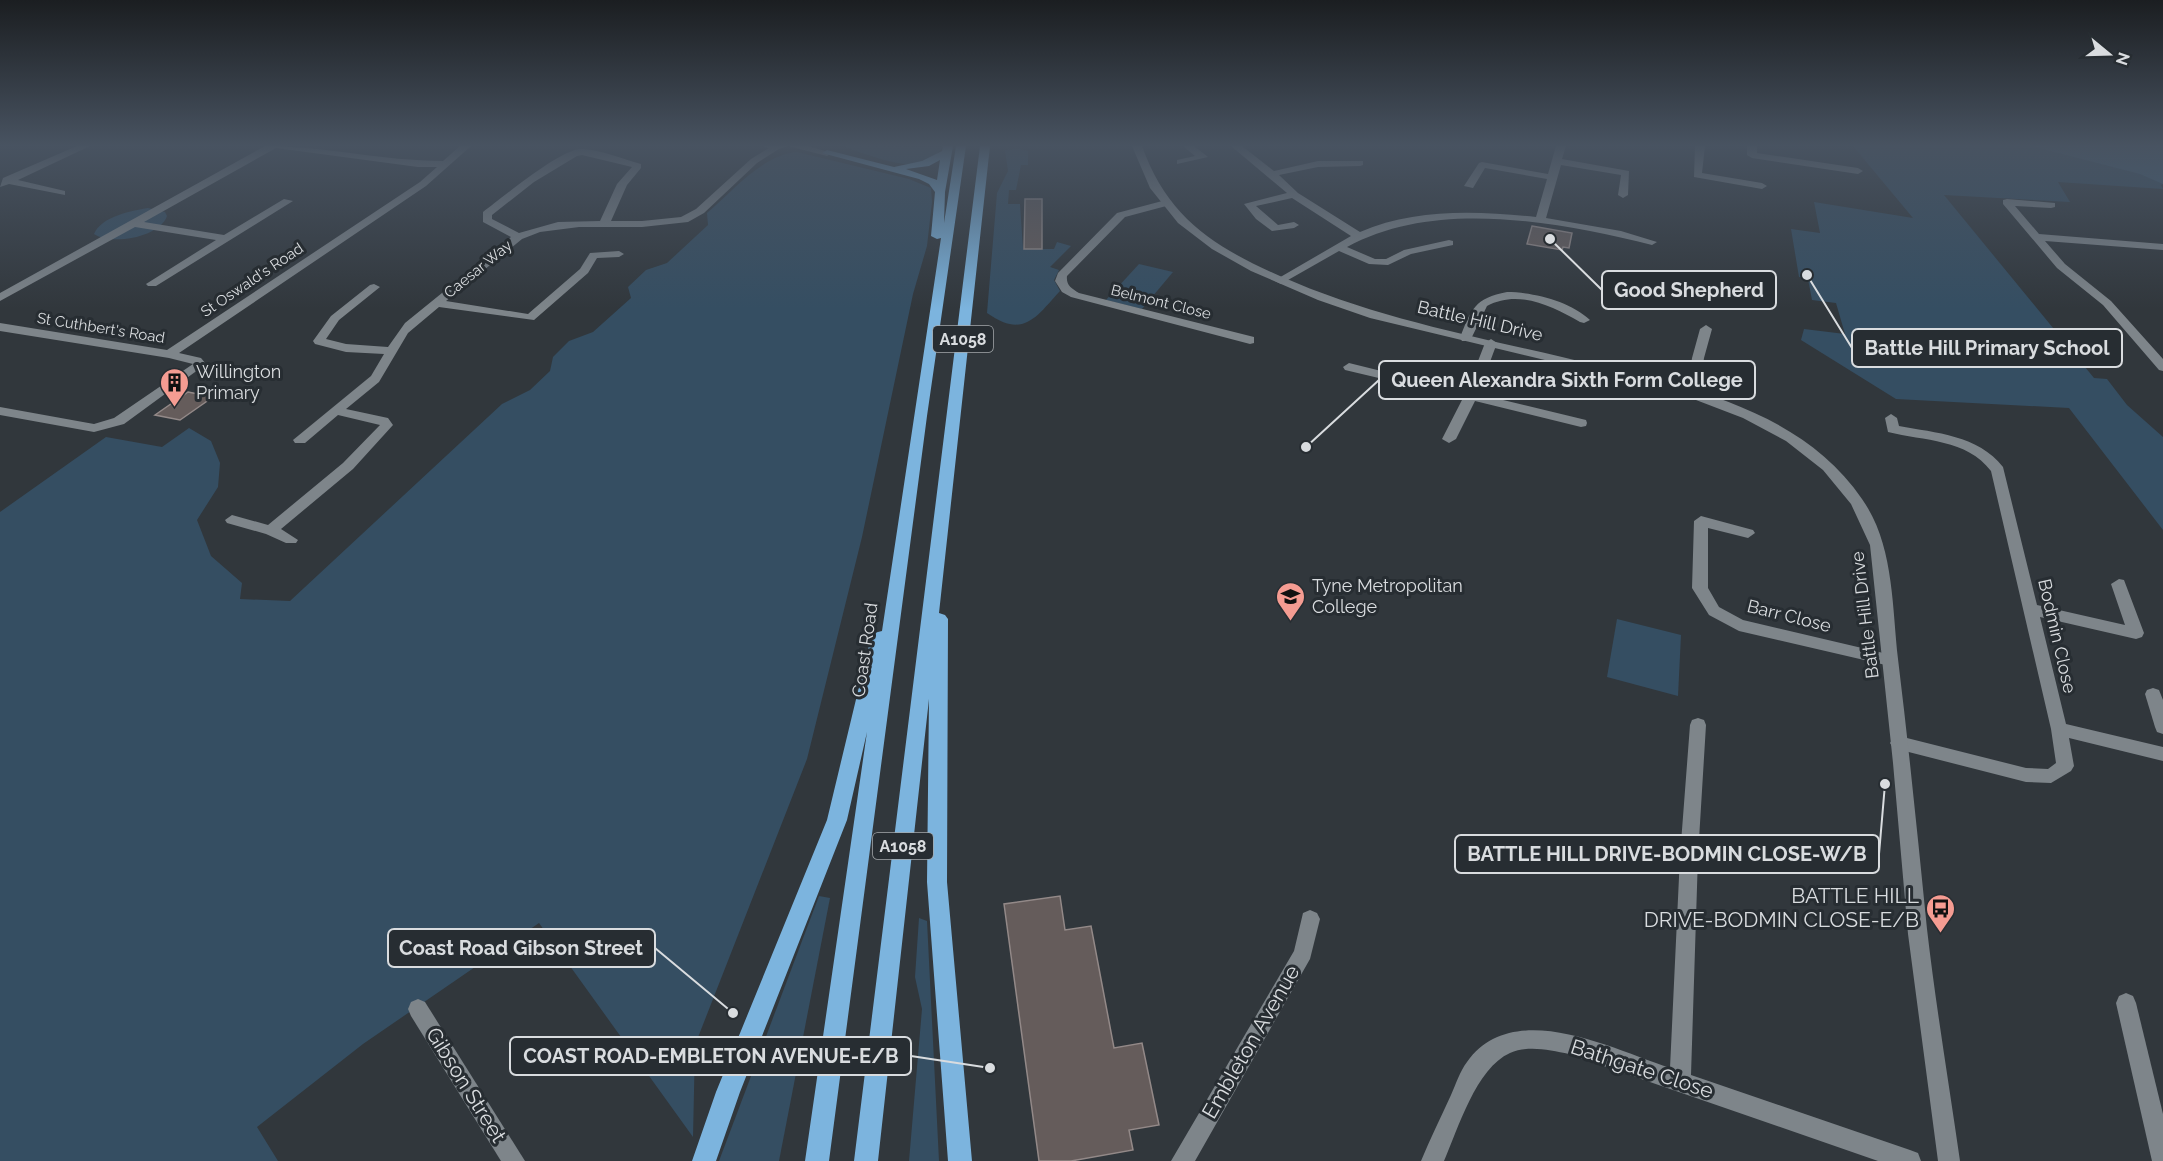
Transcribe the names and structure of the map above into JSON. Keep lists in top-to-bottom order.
{
  "streets": {
    "highway": ["A1058", "Coast Road"],
    "street": [
      "Caesar Way",
      "St Oswald's Road",
      "Belmont Close",
      "Battle Hill Drive",
      "St Cuthbert's Road",
      "Barr Close",
      "Bodmin Close",
      "Embleton Avenue",
      "Bathgate Close",
      "Gibson Street"
    ]
  },
  "crossings": [
    ["St Oswald's Road", "St Cuthbert's Road"],
    ["Belmont Close", "Battle Hill Drive"],
    ["Battle Hill Drive", "Barr Close"],
    ["Battle Hill Drive", "Bodmin Close"]
  ],
  "places": {
    "other": [
      "Good Shepherd",
      "Battle Hill Primary School",
      "Queen Alexandra Sixth Form College",
      "BATTLE HILL DRIVE-BODMIN CLOSE-W/B",
      "Coast Road Gibson Street",
      "COAST ROAD-EMBLETON AVENUE-E/B"
    ],
    "building": ["Willington Primary"],
    "school or university": ["Tyne Metropolitan College"],
    "bus stop": ["BATTLE HILL DRIVE-BODMIN CLOSE-E/B"]
  },
  "north": "right"
}
